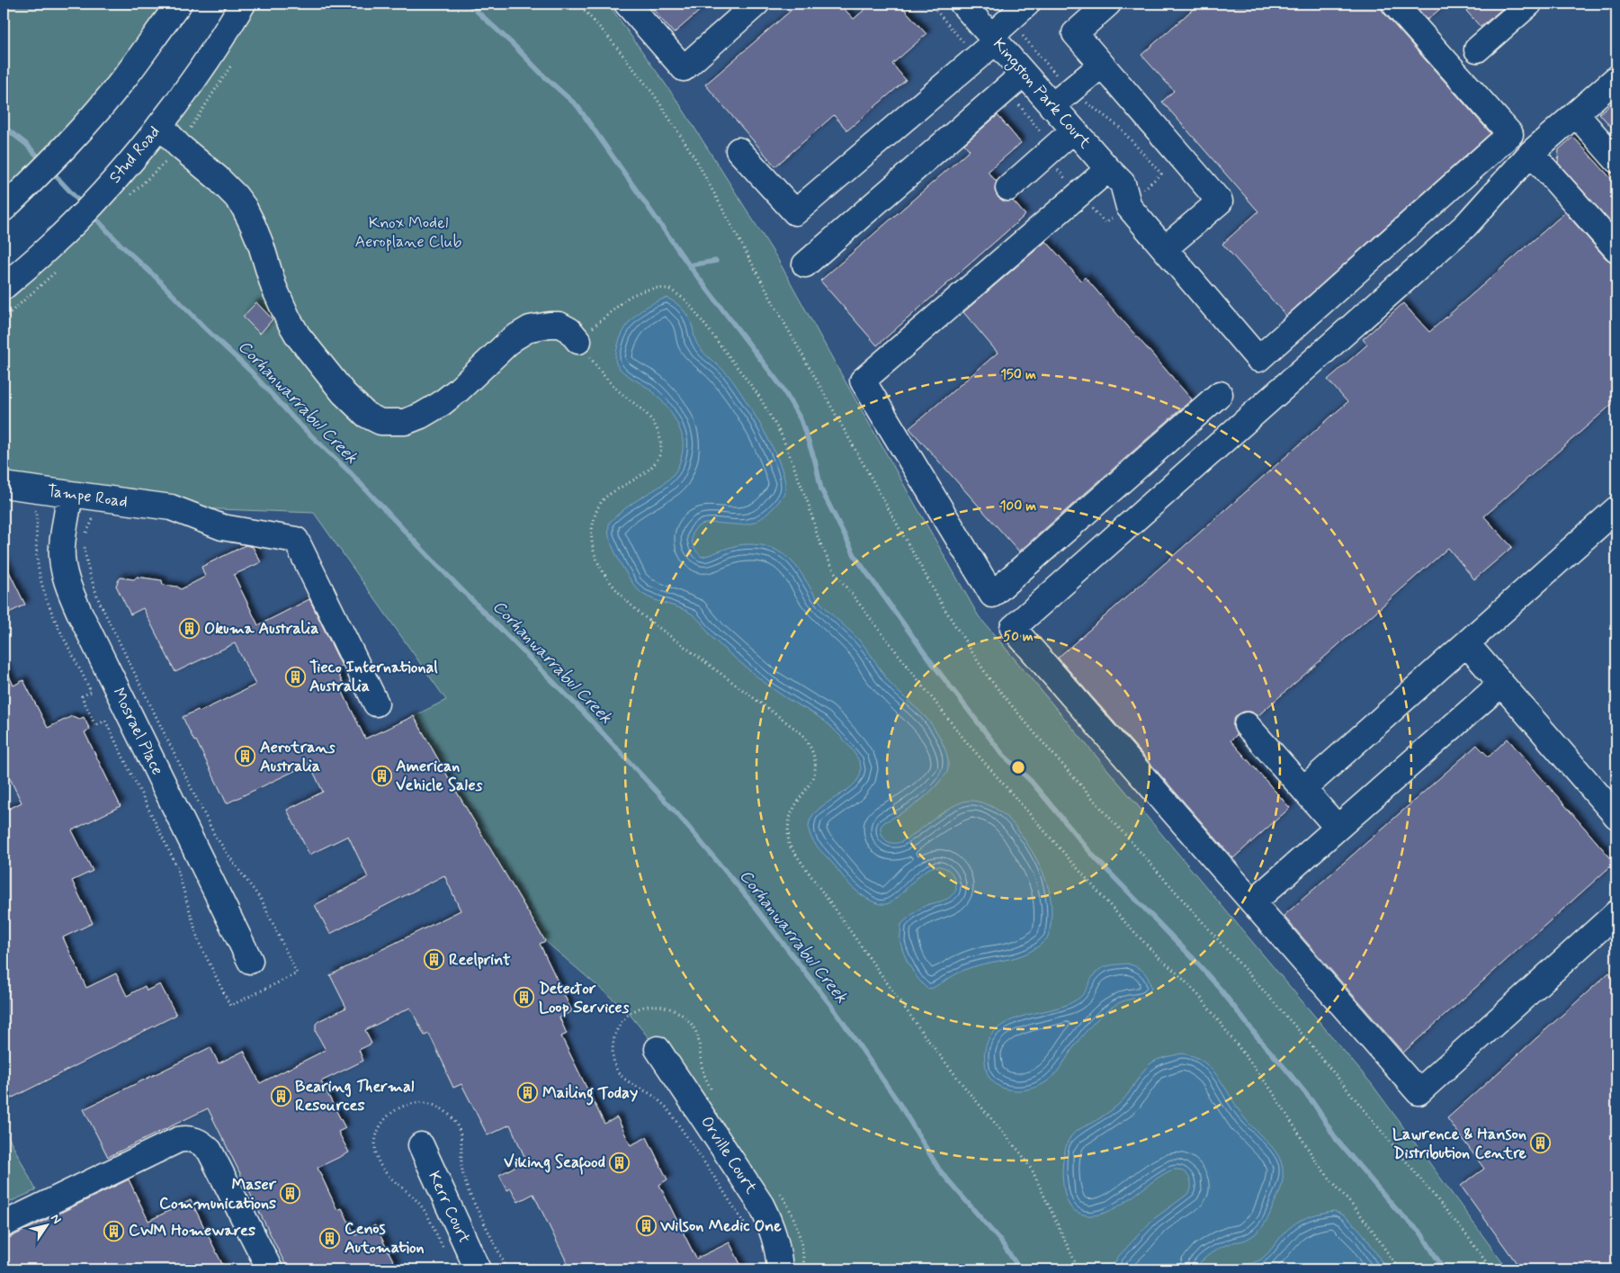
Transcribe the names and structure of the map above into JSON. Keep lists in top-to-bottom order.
{
  "streets": {
    "main road": [
      "Kingston Park Court",
      "Stud Road",
      "Tampe Road",
      "Mosrael Place",
      "Orville Court",
      "Kerr Court"
    ]
  },
  "crossings": [
    ["Tampe Road", "Mosrael Place"]
  ],
  "water": ["Corhanwarrabul Creek"],
  "parks": ["Knox Model Aeroplane Club"],
  "places": {
    "building": [
      "Okuma Australia",
      "Tieco International Australia",
      "Aerotrans Australia",
      "American Vehicle Sales",
      "Reelprint",
      "Detector Loop Services",
      "Mailing Today",
      "Bearing Thermal Resources",
      "Lawrence & Hanson Distribution Centre",
      "Viking Seafood",
      "Maser Communications",
      "Wilson Medic One",
      "CWM Homewares",
      "Cenos Automation"
    ]
  },
  "north": "top right",
  "rings": ["150 m", "100 m", "50 m"]
}
